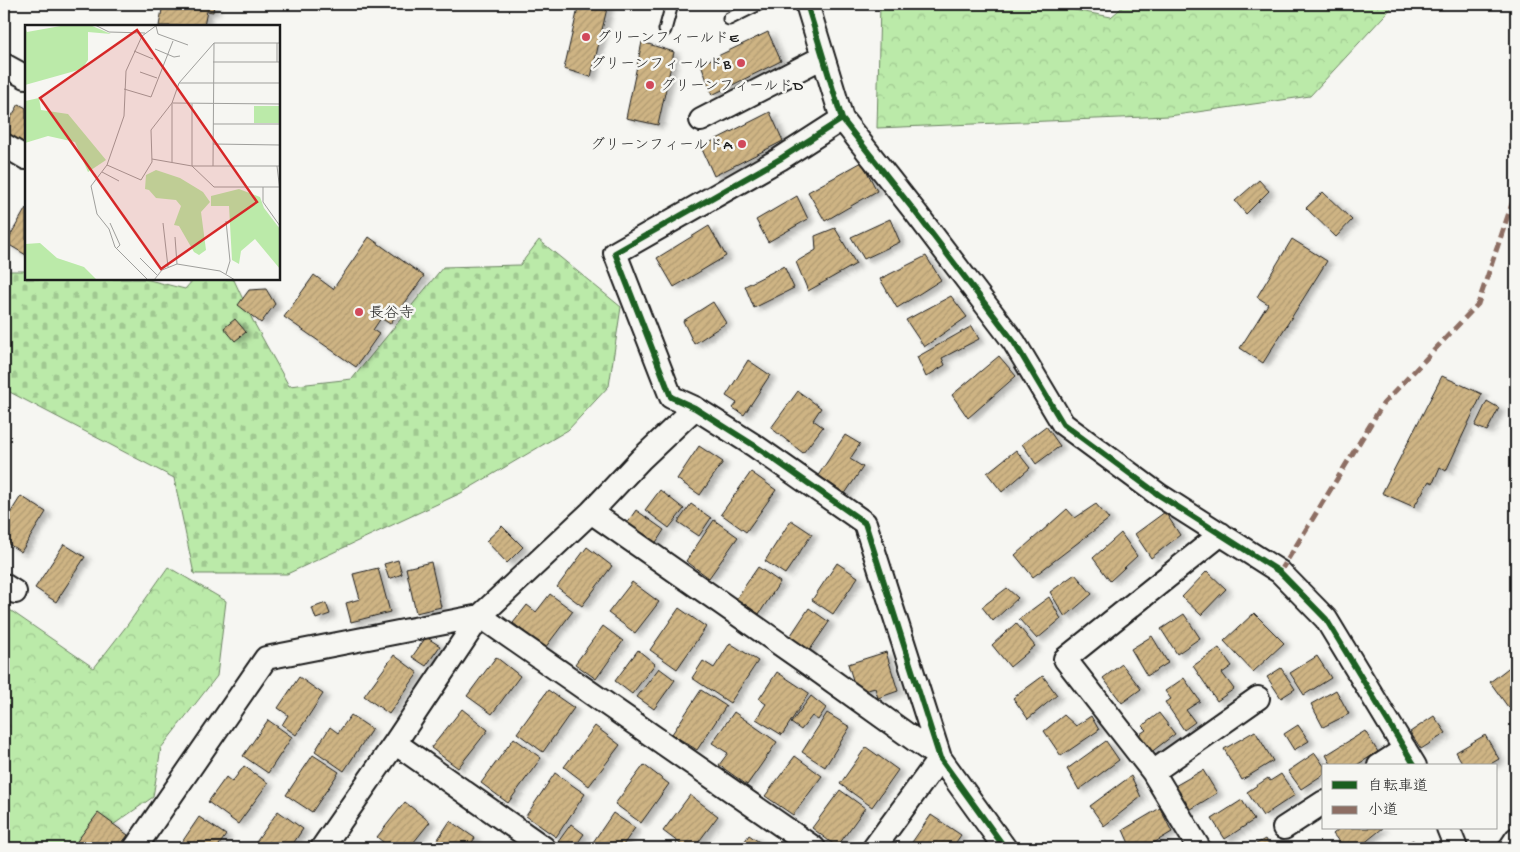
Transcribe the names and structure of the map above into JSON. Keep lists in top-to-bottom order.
{
  "places": [
    "グリーンフィールドE",
    "グリーンフィールドB",
    "グリーンフィールドD",
    "グリーンフィールドA",
    "長谷寺"
  ],
  "legend": ["自転車道", "小道"]
}
